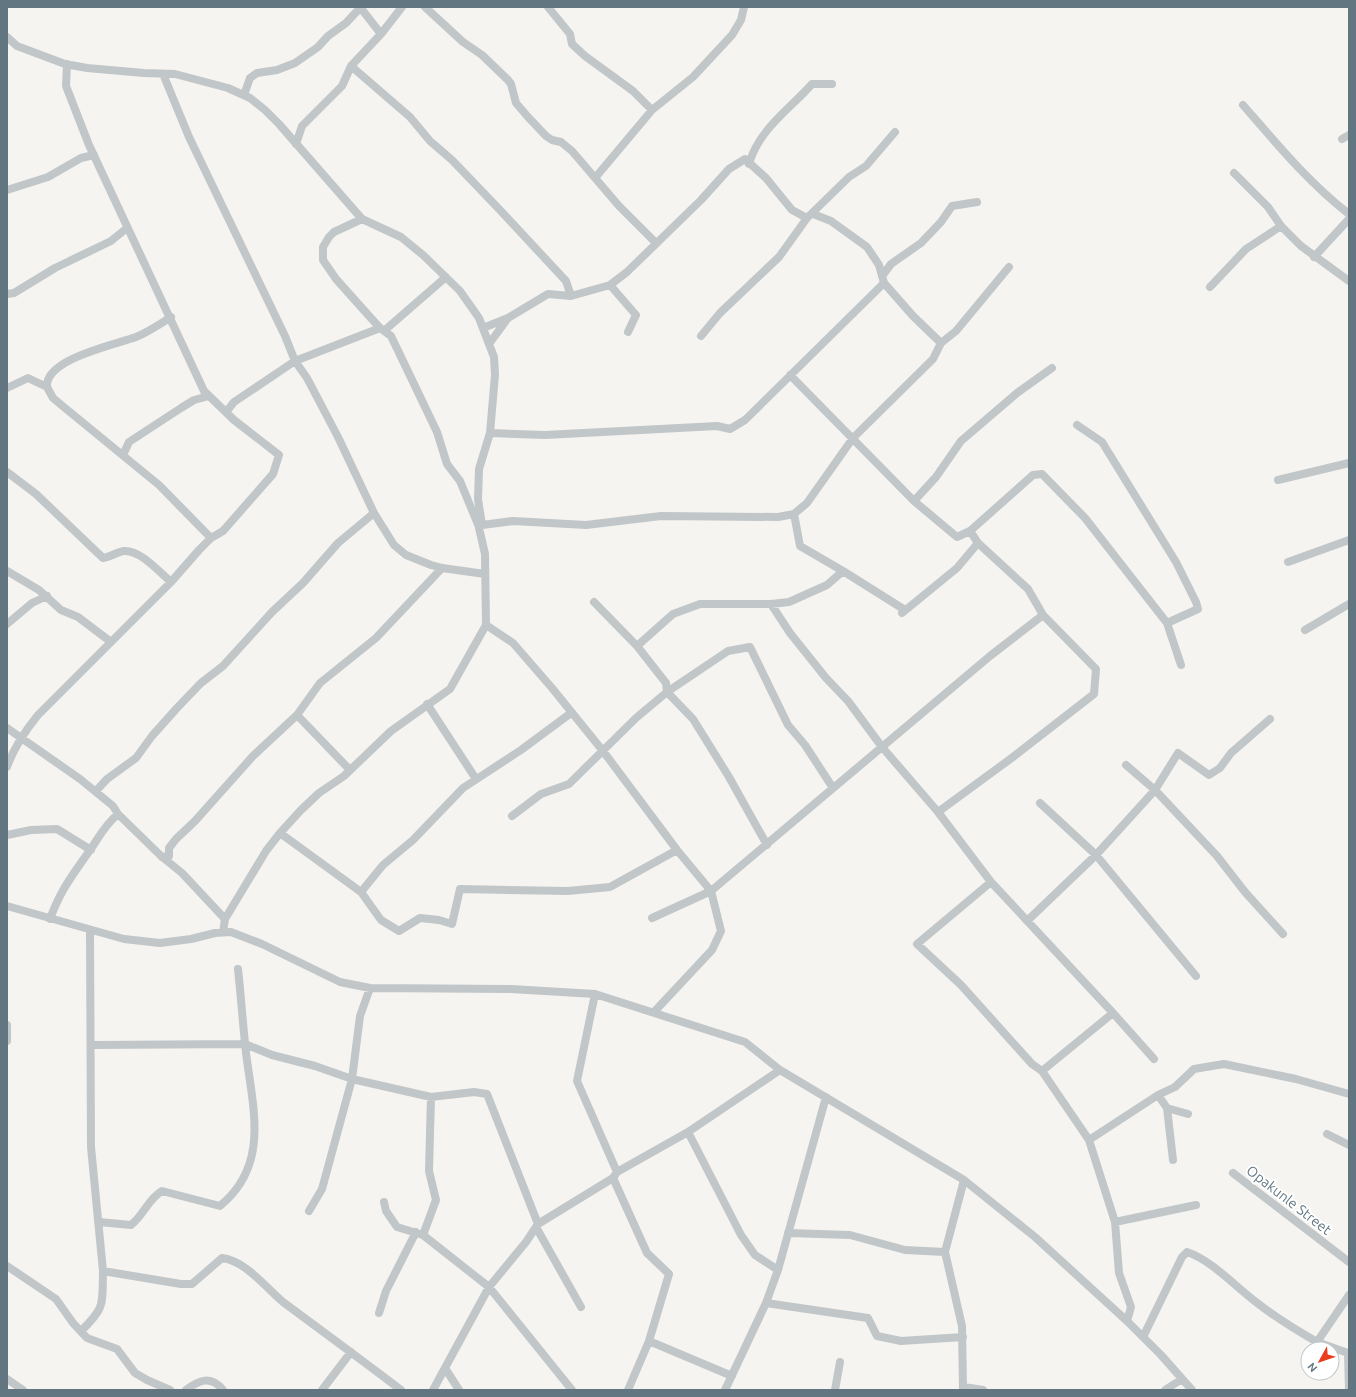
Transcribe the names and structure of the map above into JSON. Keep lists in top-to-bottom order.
{
  "streets": {
    "street": ["Opakunle Street"]
  },
  "north": "bottom left"
}
